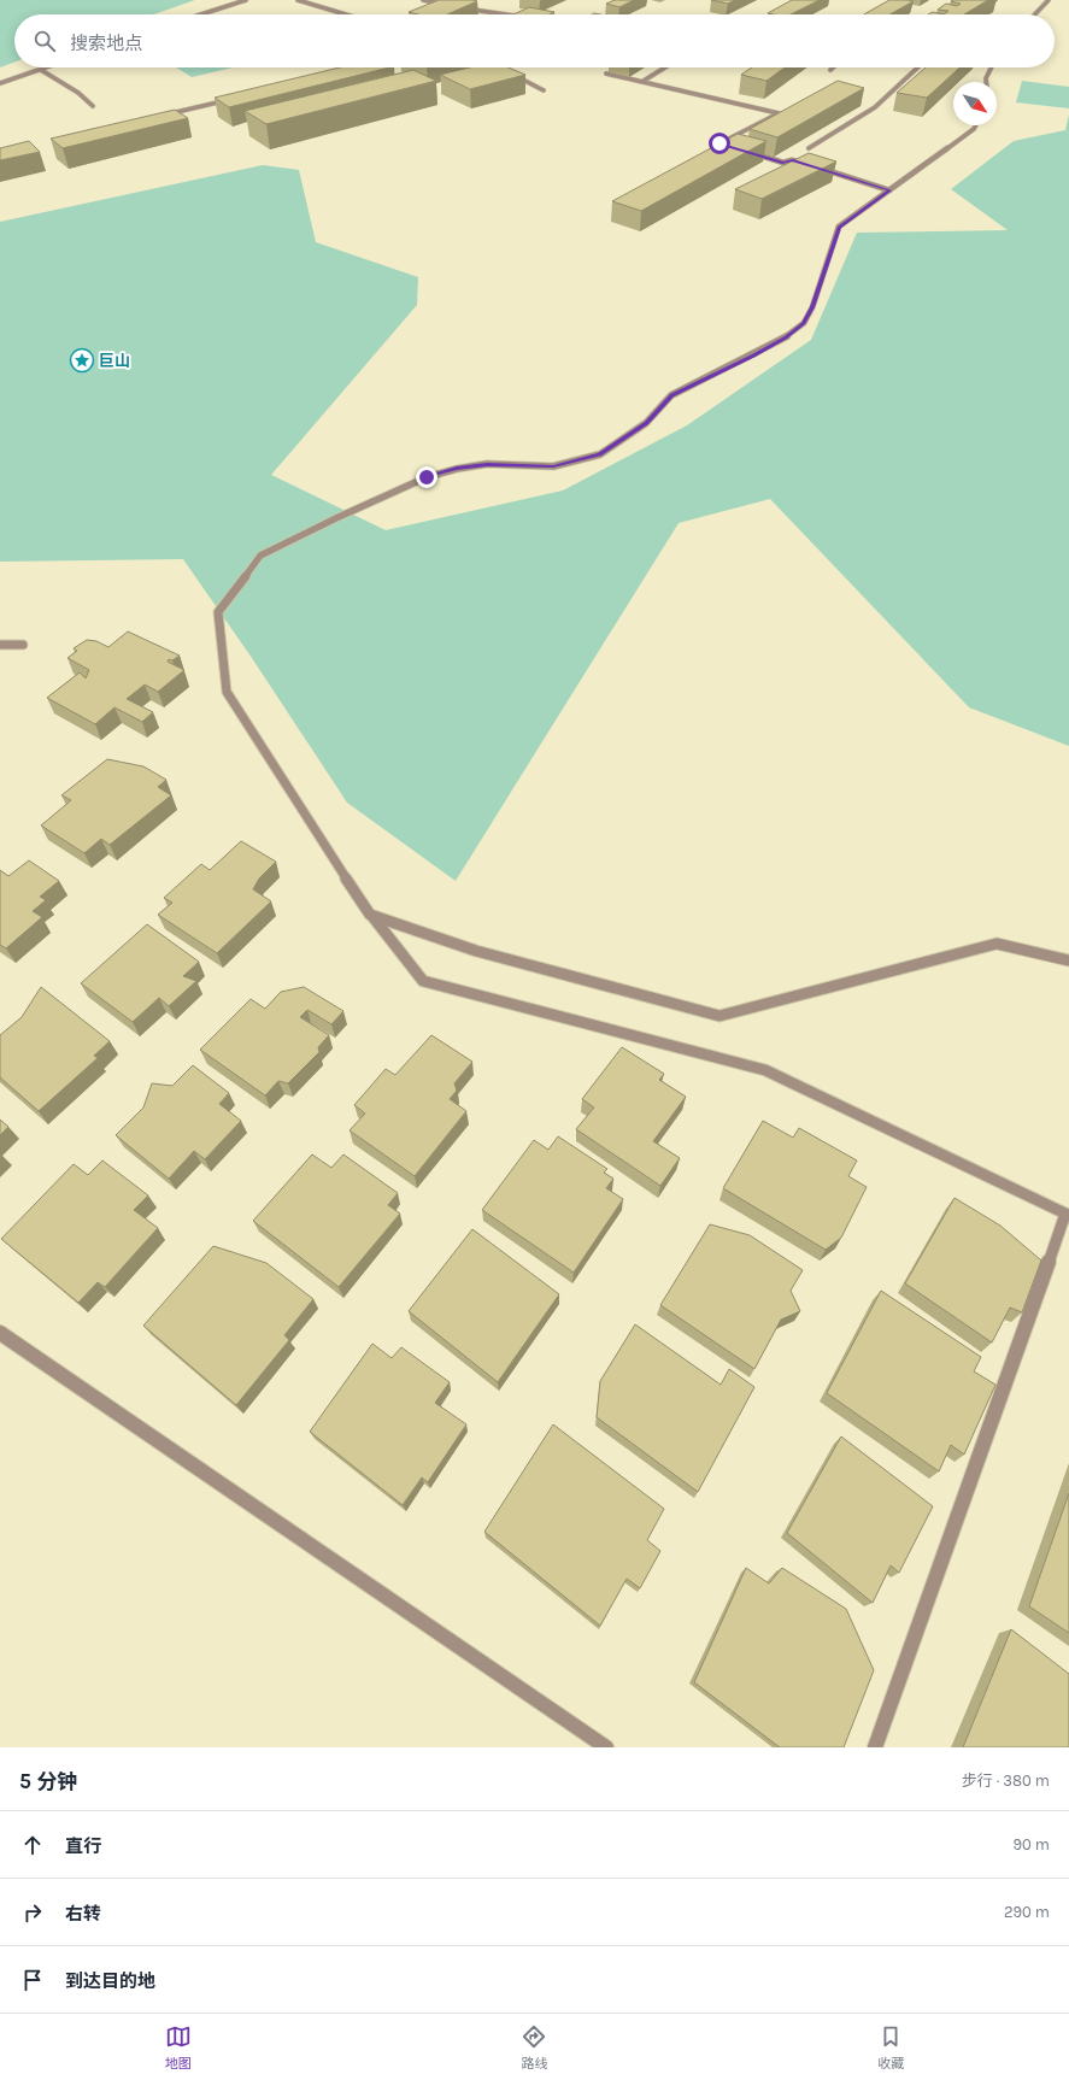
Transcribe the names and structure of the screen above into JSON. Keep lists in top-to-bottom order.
{
  "places": {
    "place": ["巨山"]
  },
  "north": "bottom right",
  "page": {
    "search": "搜索地点",
    "heading": ["5 分钟", "步行 · 380 m"],
    "list": [
      ["直行", "90 m"],
      ["右转", "290 m"],
      "到达目的地"
    ],
    "nav": ["地图", "路线", "收藏"]
  }
}
